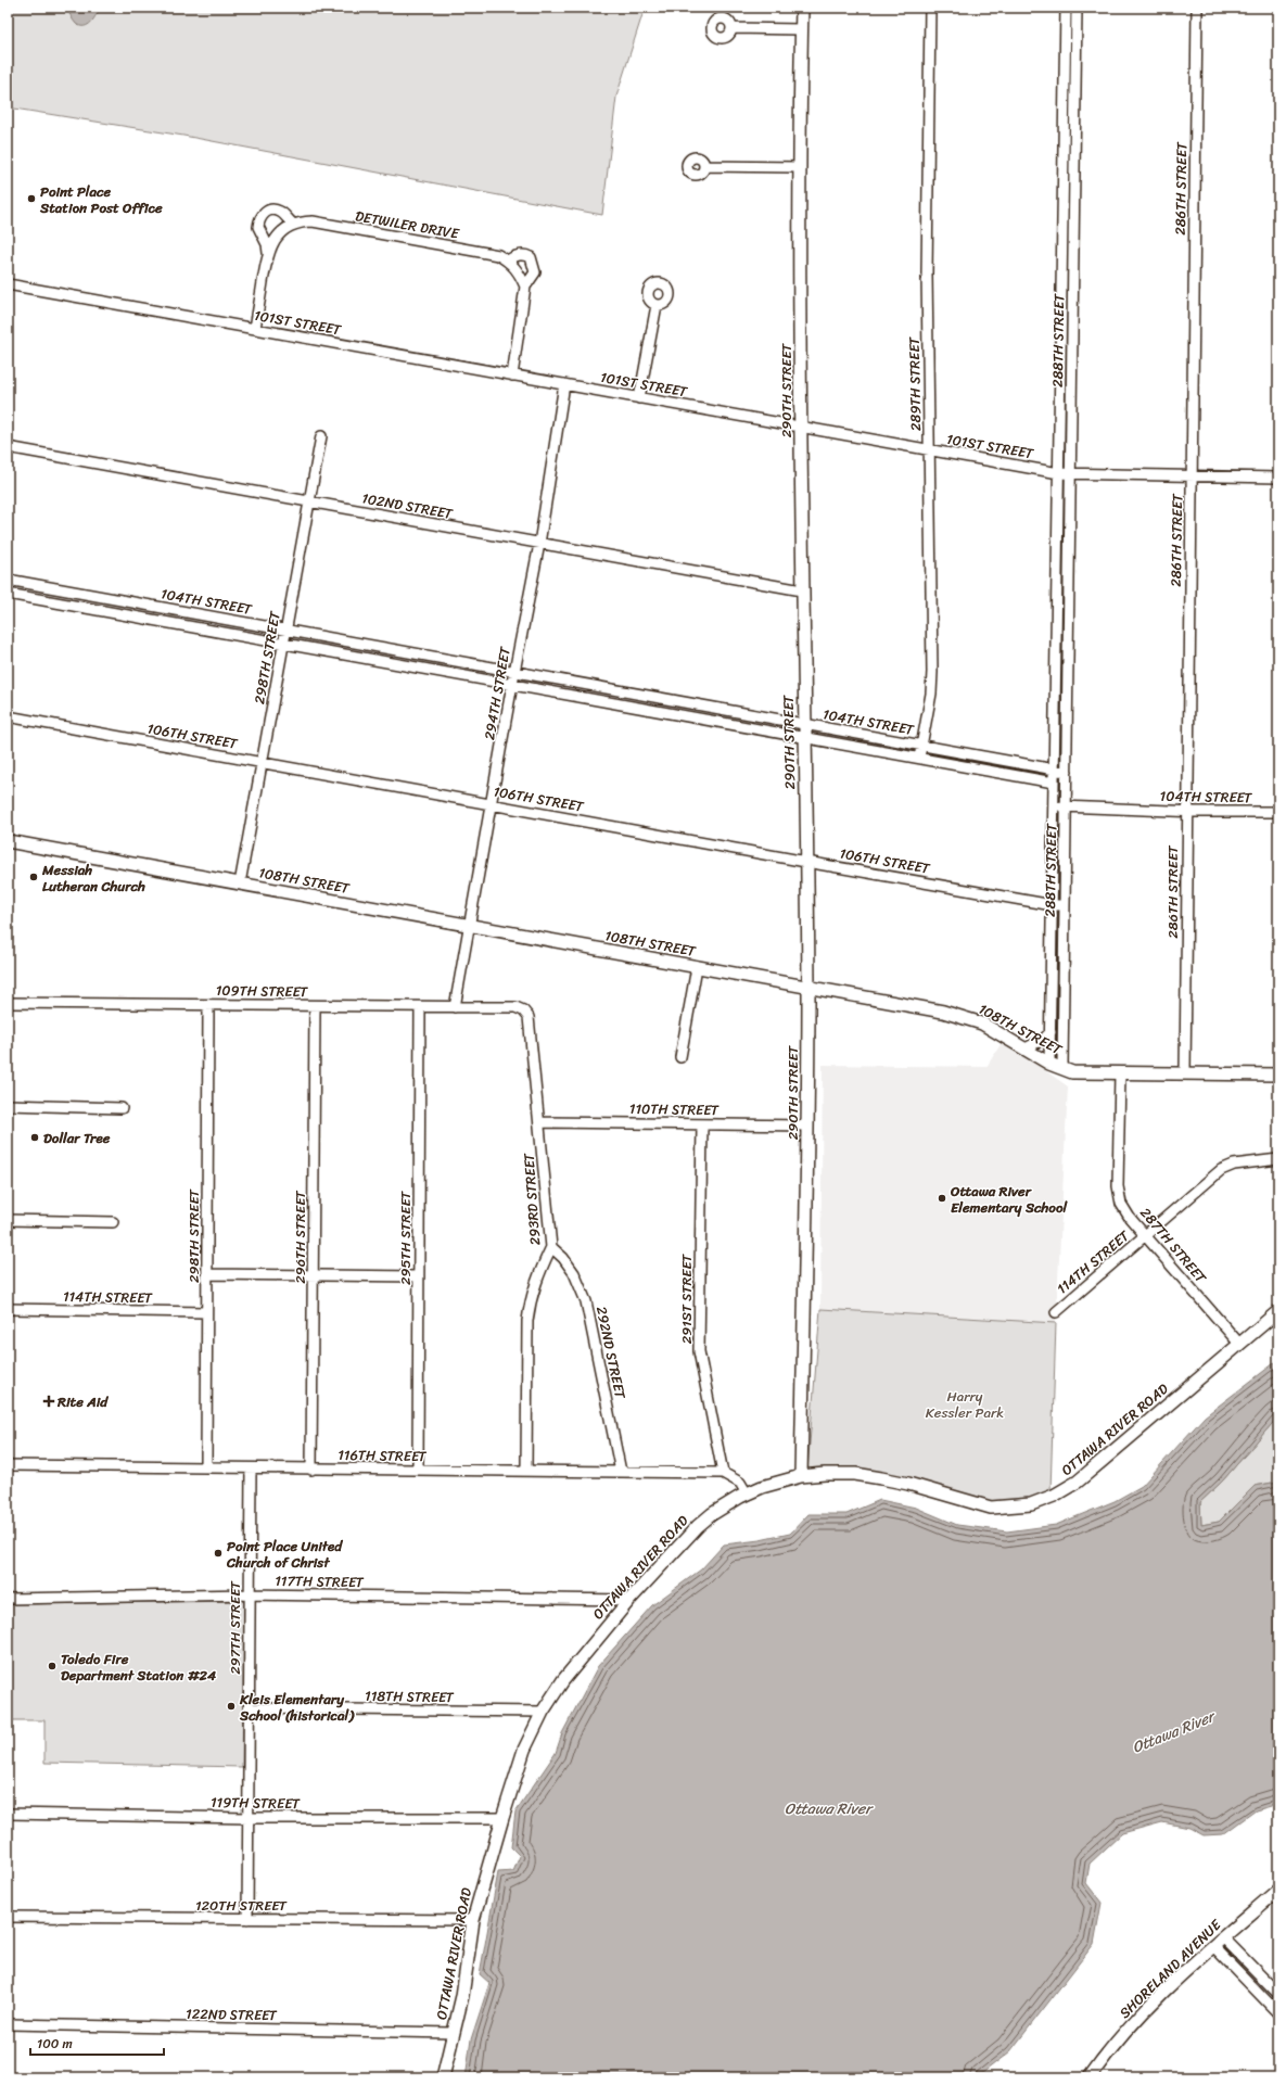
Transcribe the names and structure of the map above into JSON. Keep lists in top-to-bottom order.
{
  "streets": {
    "street": [
      "286TH STREET",
      "DETWILER DRIVE",
      "101ST STREET",
      "288TH STREET",
      "289TH STREET",
      "290TH STREET",
      "102ND STREET",
      "104TH STREET",
      "298TH STREET",
      "294TH STREET",
      "106TH STREET",
      "108TH STREET",
      "109TH STREET",
      "110TH STREET",
      "293RD STREET",
      "296TH STREET",
      "295TH STREET",
      "287TH STREET",
      "114TH STREET",
      "291ST STREET",
      "292ND STREET",
      "OTTAWA RIVER ROAD",
      "116TH STREET",
      "117TH STREET",
      "297TH STREET",
      "118TH STREET",
      "119TH STREET",
      "120TH STREET",
      "SHORELAND AVENUE",
      "122ND STREET"
    ]
  },
  "crossings": [
    ["286TH STREET", "101ST STREET"],
    ["286TH STREET", "104TH STREET"],
    ["286TH STREET", "108TH STREET"],
    ["101ST STREET", "288TH STREET"],
    ["101ST STREET", "289TH STREET"],
    ["101ST STREET", "290TH STREET"],
    ["101ST STREET", "294TH STREET"],
    ["288TH STREET", "104TH STREET"],
    ["288TH STREET", "106TH STREET"],
    ["288TH STREET", "108TH STREET"],
    ["289TH STREET", "104TH STREET"],
    ["290TH STREET", "102ND STREET"],
    ["290TH STREET", "104TH STREET"],
    ["290TH STREET", "106TH STREET"],
    ["290TH STREET", "108TH STREET"],
    ["290TH STREET", "110TH STREET"],
    ["290TH STREET", "OTTAWA RIVER ROAD"],
    ["102ND STREET", "298TH STREET"],
    ["102ND STREET", "294TH STREET"],
    ["104TH STREET", "298TH STREET"],
    ["104TH STREET", "294TH STREET"],
    ["298TH STREET", "106TH STREET"],
    ["298TH STREET", "108TH STREET"],
    ["298TH STREET", "109TH STREET"],
    ["298TH STREET", "114TH STREET"],
    ["298TH STREET", "116TH STREET"],
    ["294TH STREET", "106TH STREET"],
    ["294TH STREET", "108TH STREET"],
    ["294TH STREET", "109TH STREET"],
    ["108TH STREET", "287TH STREET"],
    ["109TH STREET", "293RD STREET"],
    ["109TH STREET", "296TH STREET"],
    ["109TH STREET", "295TH STREET"],
    ["110TH STREET", "293RD STREET"],
    ["110TH STREET", "291ST STREET"],
    ["293RD STREET", "292ND STREET"],
    ["293RD STREET", "116TH STREET"],
    ["296TH STREET", "116TH STREET"],
    ["295TH STREET", "116TH STREET"],
    ["287TH STREET", "114TH STREET"],
    ["287TH STREET", "OTTAWA RIVER ROAD"],
    ["291ST STREET", "116TH STREET"],
    ["292ND STREET", "116TH STREET"],
    ["OTTAWA RIVER ROAD", "117TH STREET"],
    ["OTTAWA RIVER ROAD", "118TH STREET"],
    ["OTTAWA RIVER ROAD", "119TH STREET"],
    ["OTTAWA RIVER ROAD", "120TH STREET"],
    ["OTTAWA RIVER ROAD", "122ND STREET"],
    ["116TH STREET", "297TH STREET"],
    ["117TH STREET", "297TH STREET"],
    ["297TH STREET", "118TH STREET"],
    ["297TH STREET", "119TH STREET"],
    ["297TH STREET", "120TH STREET"]
  ],
  "water": ["Ottawa River"],
  "parks": ["Harry Kessler Park"],
  "places": {
    "other": [
      "Point Place Station Post Office",
      "Messiah Lutheran Church",
      "Dollar Tree",
      "Ottawa River Elementary School",
      "Point Place United Church of Christ",
      "Toledo Fire Department Station #24",
      "Kleis Elementary School (historical)"
    ],
    "health": ["Rite Aid"]
  },
  "scale_bar": "100 m"
}
